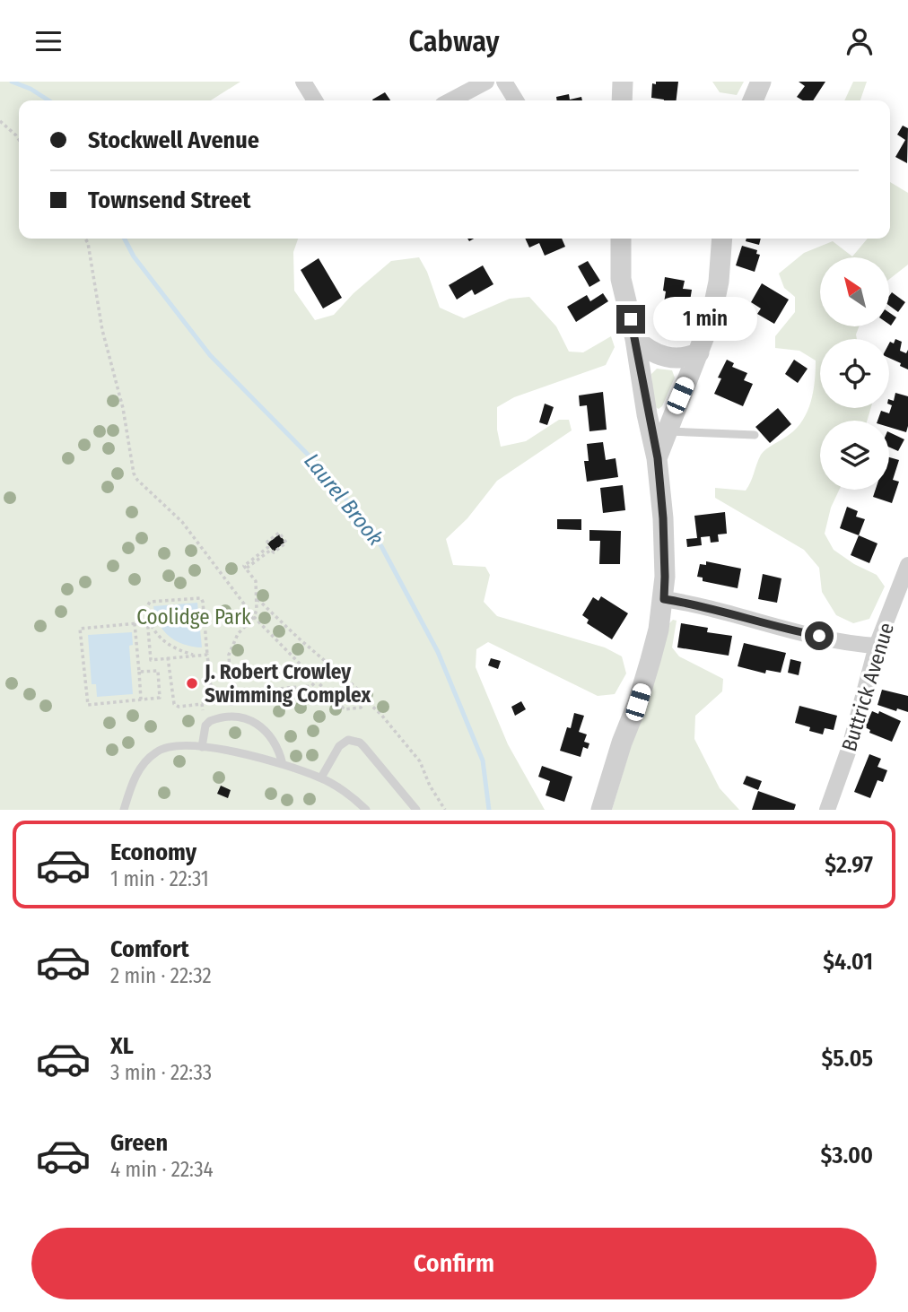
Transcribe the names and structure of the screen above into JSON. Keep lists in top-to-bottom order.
{
  "streets": {
    "street": ["Buttrick Avenue"]
  },
  "water": ["Laurel Brook"],
  "parks": ["Coolidge Park"],
  "places": ["J. Robert Crowley Swimming Complex"],
  "north": "top left",
  "page": {
    "header": "Cabway",
    "banner": ["Stockwell Avenue", "Townsend Street"],
    "bubble": "1 min",
    "list": [
      {
        "name": "Economy",
        "note": "1 min · 22:31",
        "value": "$2.97"
      },
      {
        "name": "Comfort",
        "note": "2 min · 22:32",
        "value": "$4.01"
      },
      {
        "name": "XL",
        "note": "3 min · 22:33",
        "value": "$5.05"
      },
      {
        "name": "Green",
        "note": "4 min · 22:34",
        "value": "$3.00"
      }
    ],
    "buttons": "Confirm"
  }
}
